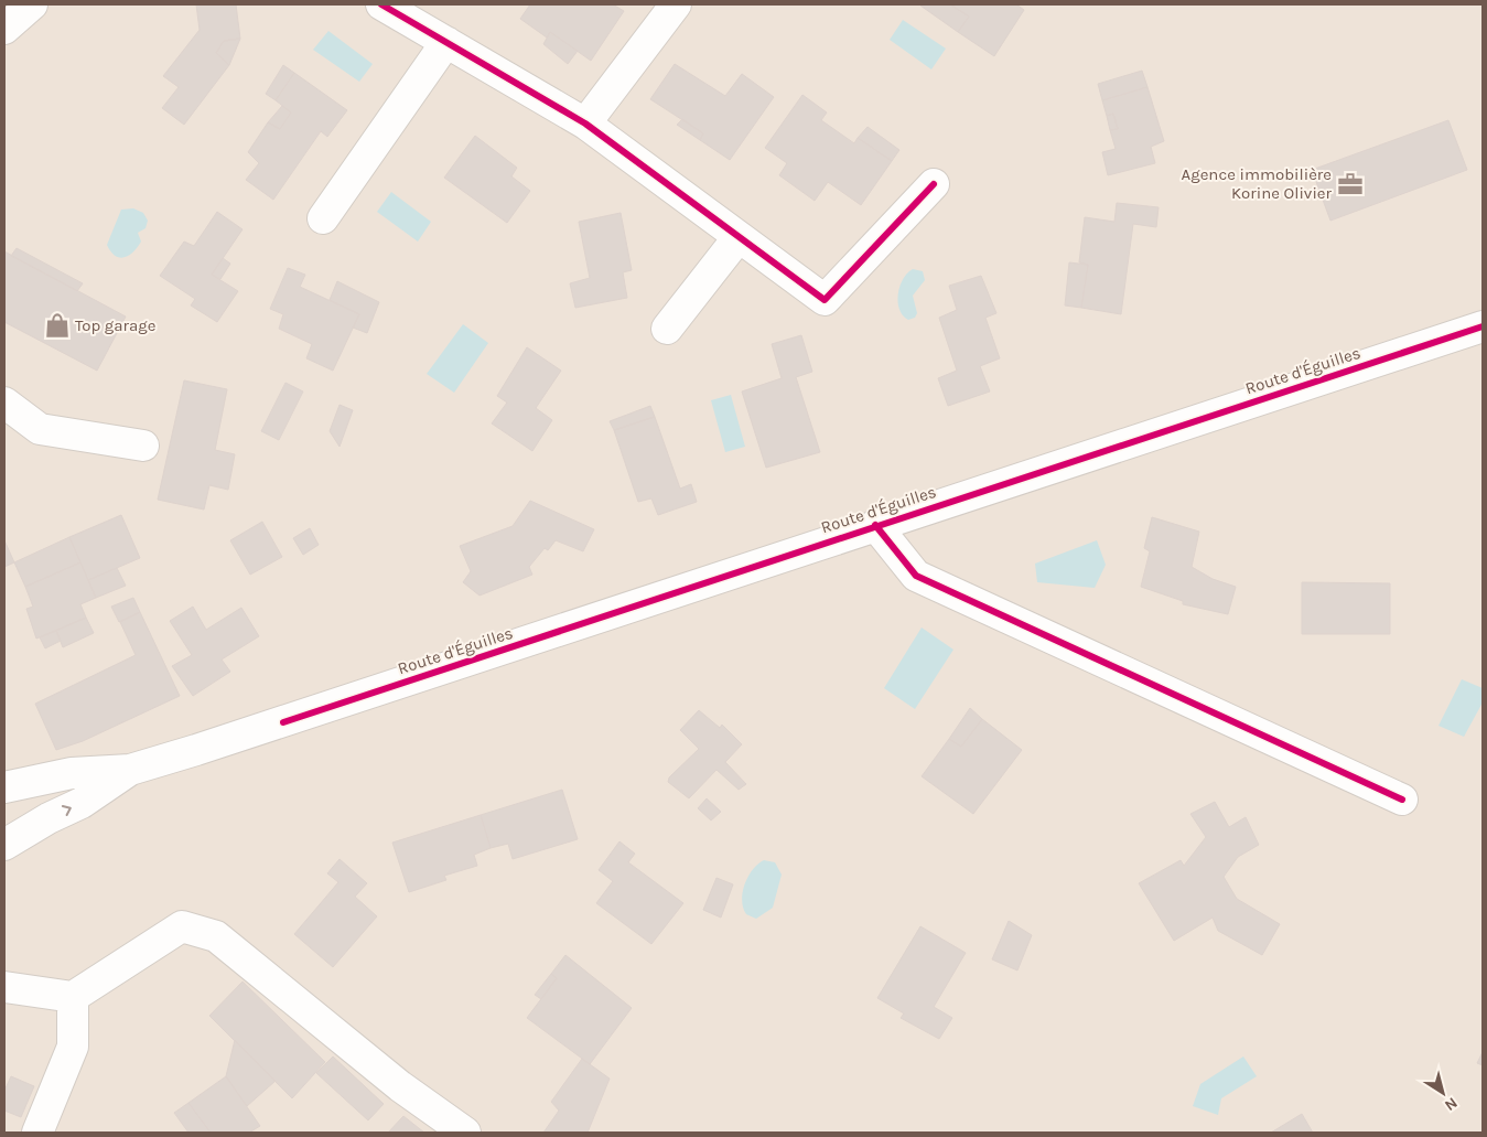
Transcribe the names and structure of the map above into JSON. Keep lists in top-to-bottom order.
{
  "streets": {
    "street": ["Route d'Éguilles"]
  },
  "places": {
    "office": ["Agence immobilière Korine Olivier"],
    "shop": ["Top garage"]
  },
  "north": "bottom right"
}
